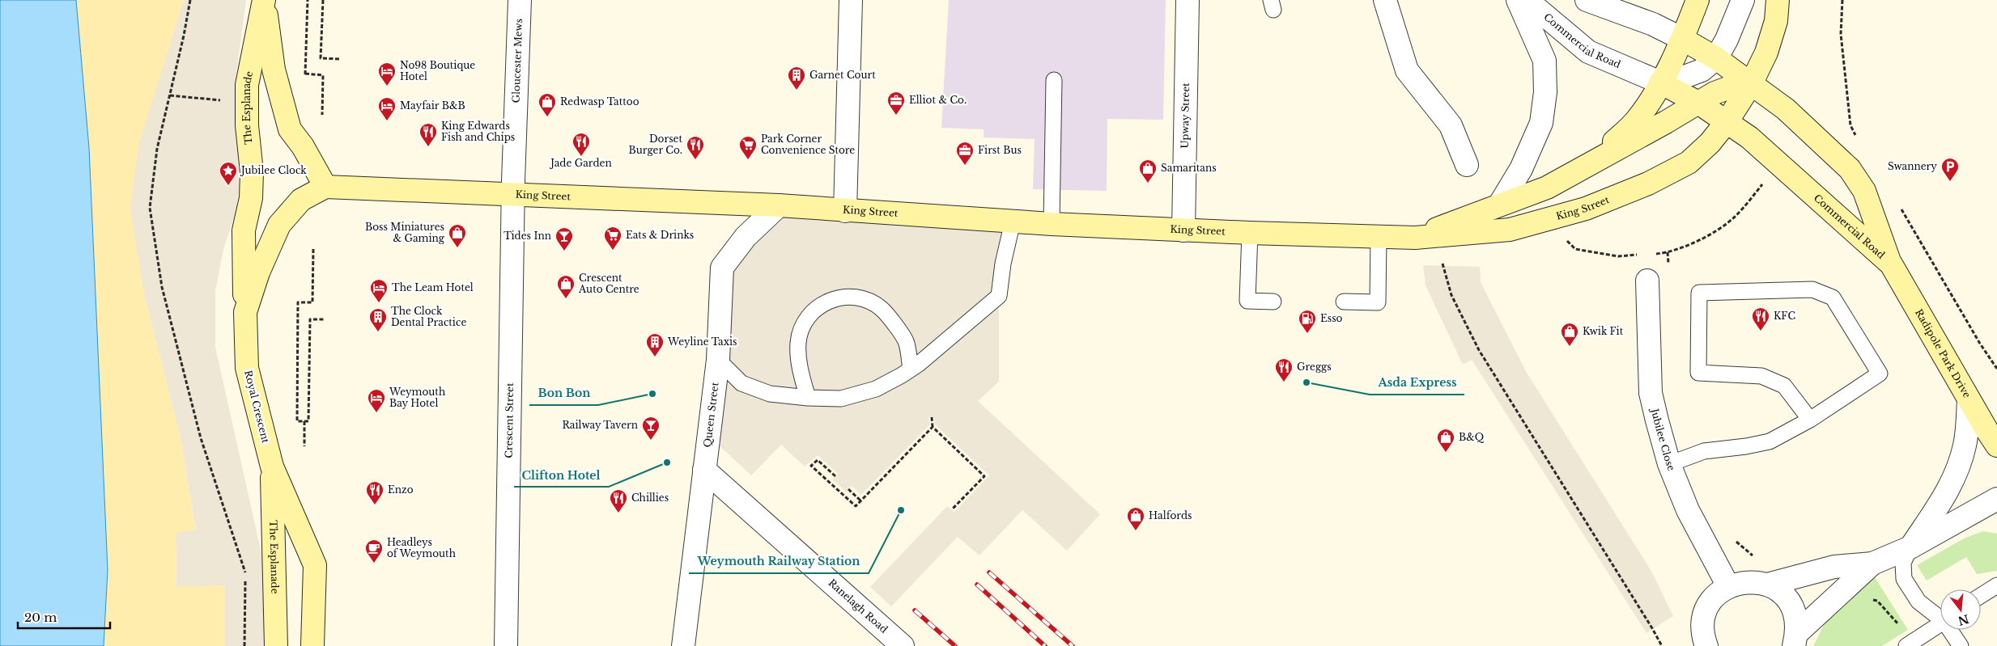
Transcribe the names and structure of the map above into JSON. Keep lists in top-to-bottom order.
{
  "streets": {
    "main road": [
      "Commercial Road",
      "The Esplanade",
      "King Street",
      "Radipole Park Drive",
      "Royal Crescent"
    ],
    "street": [
      "Gloucester Mews",
      "Upway Street",
      "Queen Street",
      "Crescent Street",
      "Jubilee Close",
      "Ranelagh Road"
    ]
  },
  "crossings": [
    ["Commercial Road", "King Street"],
    ["Commercial Road", "Radipole Park Drive"],
    ["Gloucester Mews", "King Street"],
    ["Gloucester Mews", "Crescent Street"],
    ["The Esplanade", "King Street"],
    ["The Esplanade", "Royal Crescent"],
    ["Upway Street", "King Street"],
    ["King Street", "Royal Crescent"],
    ["King Street", "Queen Street"],
    ["King Street", "Crescent Street"],
    ["Queen Street", "Ranelagh Road"]
  ],
  "places": {
    "hotel": [
      "No98 Boutique Hotel",
      "Mayfair B&B",
      "The Leam Hotel",
      "Weymouth Bay Hotel"
    ],
    "building": ["Garnet Court", "The Clock Dental Practice", "Weyline Taxis"],
    "office": ["Elliot & Co.", "First Bus"],
    "shop": [
      "Redwasp Tattoo",
      "Samaritans",
      "Boss Miniatures & Gaming",
      "Crescent Auto Centre",
      "Kwik Fit",
      "B&Q",
      "Halfords"
    ],
    "restaurant": [
      "King Edwards Fish and Chips",
      "Jade Garden",
      "Dorset Burger Co.",
      "KFC",
      "Greggs",
      "Enzo",
      "Chillies"
    ],
    "supermarket": ["Park Corner Convenience Store", "Eats & Drinks"],
    "parking": ["Swannery"],
    "place": ["Jubilee Clock"],
    "bar": ["Tides Inn", "Railway Tavern"],
    "fuel station": ["Esso"],
    "other": [
      "Asda Express",
      "Bon Bon",
      "Clifton Hotel",
      "Weymouth Railway Station"
    ],
    "cafe": ["Headleys of Weymouth"]
  },
  "scale_bar": "20 m",
  "north": "bottom"
}
